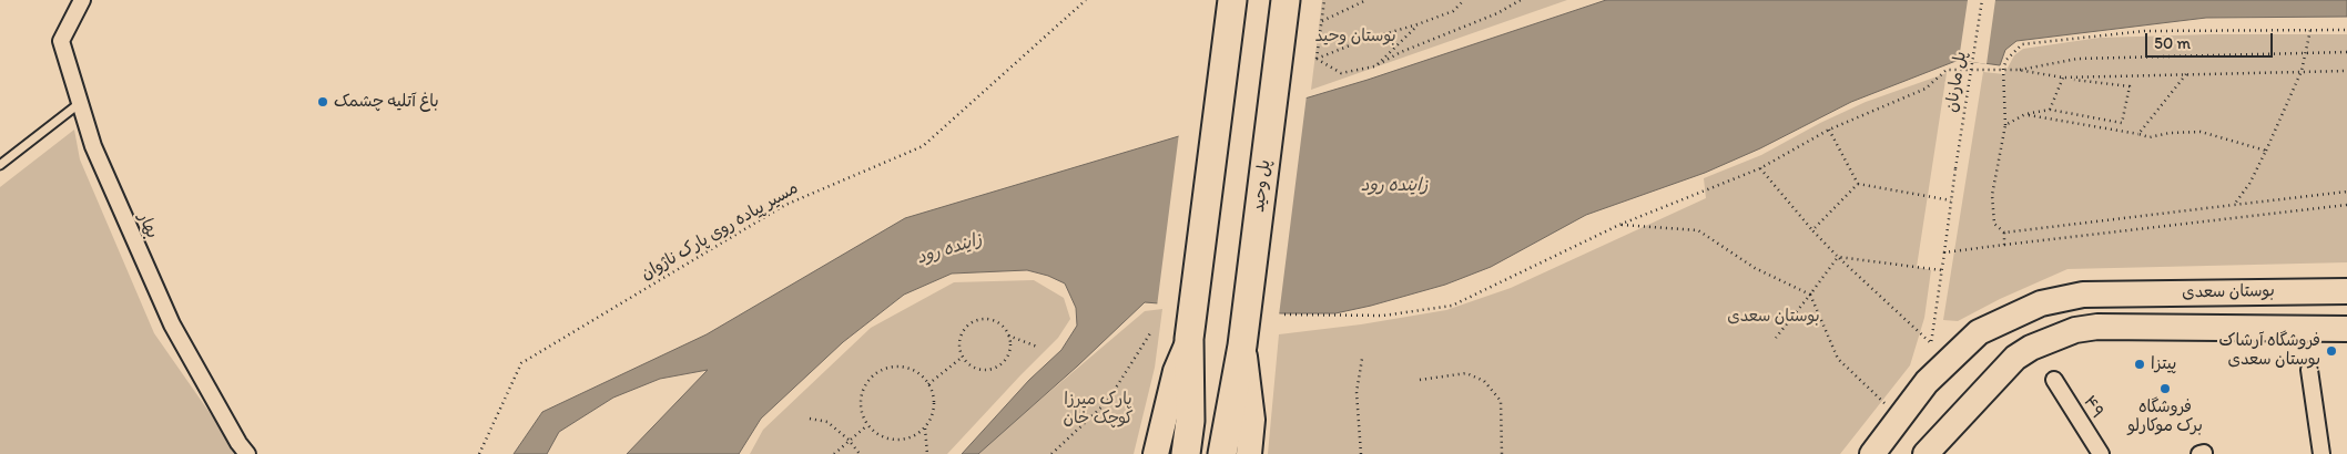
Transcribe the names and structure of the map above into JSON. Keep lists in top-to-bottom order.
{
  "streets": {
    "highway": ["پل وحید"],
    "main road": ["بوستان سعدی"],
    "street": ["بهار", "۴۹"],
    "path": ["پل مارنان", "مسیر پیاده روی پارک ناژوان"]
  },
  "water": ["زاینده رود"],
  "parks": ["بوستان وحید", "بوستان سعدی", "پارک میرزا کوچک خان"],
  "places": [
    "باغ آتلیه چشمک",
    "فروشگاه آرشاک بوستان سعدی",
    "پیتزا",
    "فروشگاه برک موکارلو"
  ],
  "scale_bar": "50 m"
}
